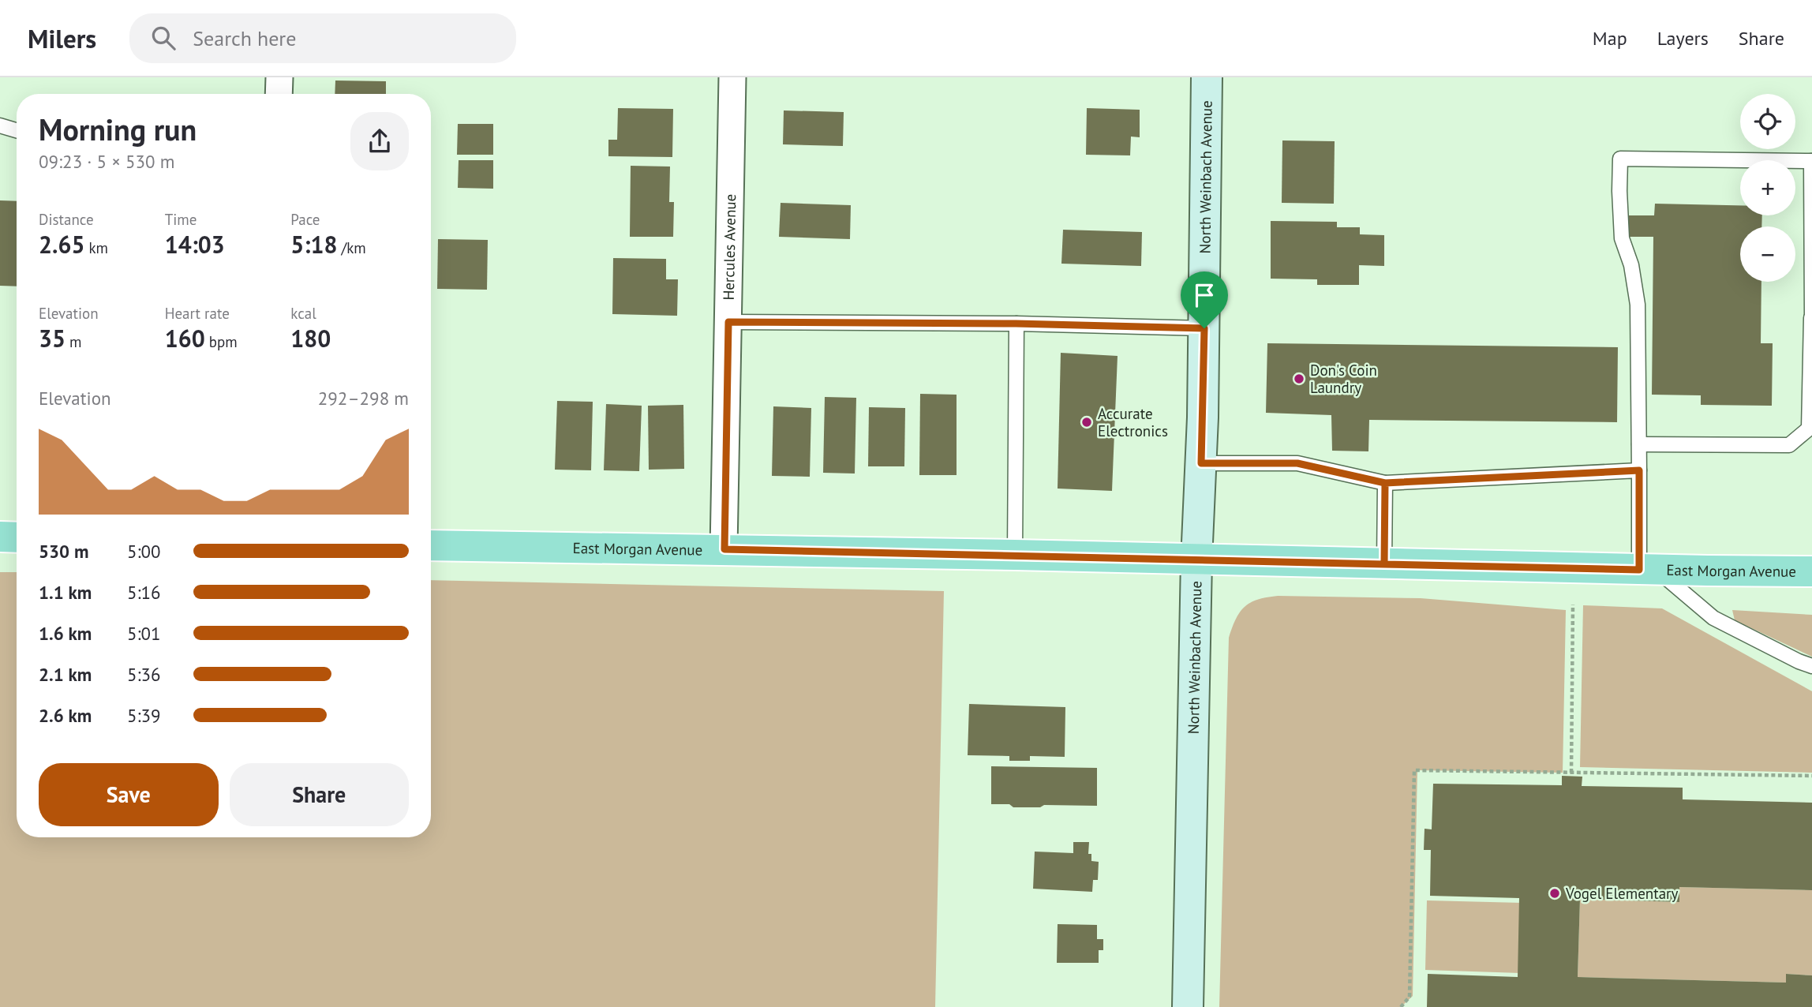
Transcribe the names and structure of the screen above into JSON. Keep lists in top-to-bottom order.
{
  "streets": {
    "main road": ["North Weinbach Avenue", "East Morgan Avenue"],
    "street": ["Hercules Avenue"]
  },
  "crossings": [
    ["North Weinbach Avenue", "East Morgan Avenue"],
    ["Hercules Avenue", "East Morgan Avenue"]
  ],
  "places": ["Don's Coin Laundry", "Accurate Electronics", "Vogel Elementary"],
  "page": {
    "header": "Milers",
    "search": "Search here",
    "nav": ["Map", "Layers", "Share"],
    "map_buttons": ["+", "−"],
    "heading": ["Morning run", "09:23 · 5 × 530 m"],
    "stats": [
      ["Distance", "2.65 km"],
      ["Time", "14:03"],
      ["Pace", "5:18 /km"],
      ["Elevation", "35 m"],
      ["Heart rate", "160 bpm"],
      ["kcal", "180"]
    ],
    "chart": ["Elevation", "292–298 m"],
    "list": [
      {
        "name": "530 m",
        "note": "5:00"
      },
      {
        "name": "1.1 km",
        "note": "5:16"
      },
      {
        "name": "1.6 km",
        "note": "5:01"
      },
      {
        "name": "2.1 km",
        "note": "5:36"
      },
      {
        "name": "2.6 km",
        "note": "5:39"
      }
    ],
    "buttons": ["Save", "Share"]
  }
}
